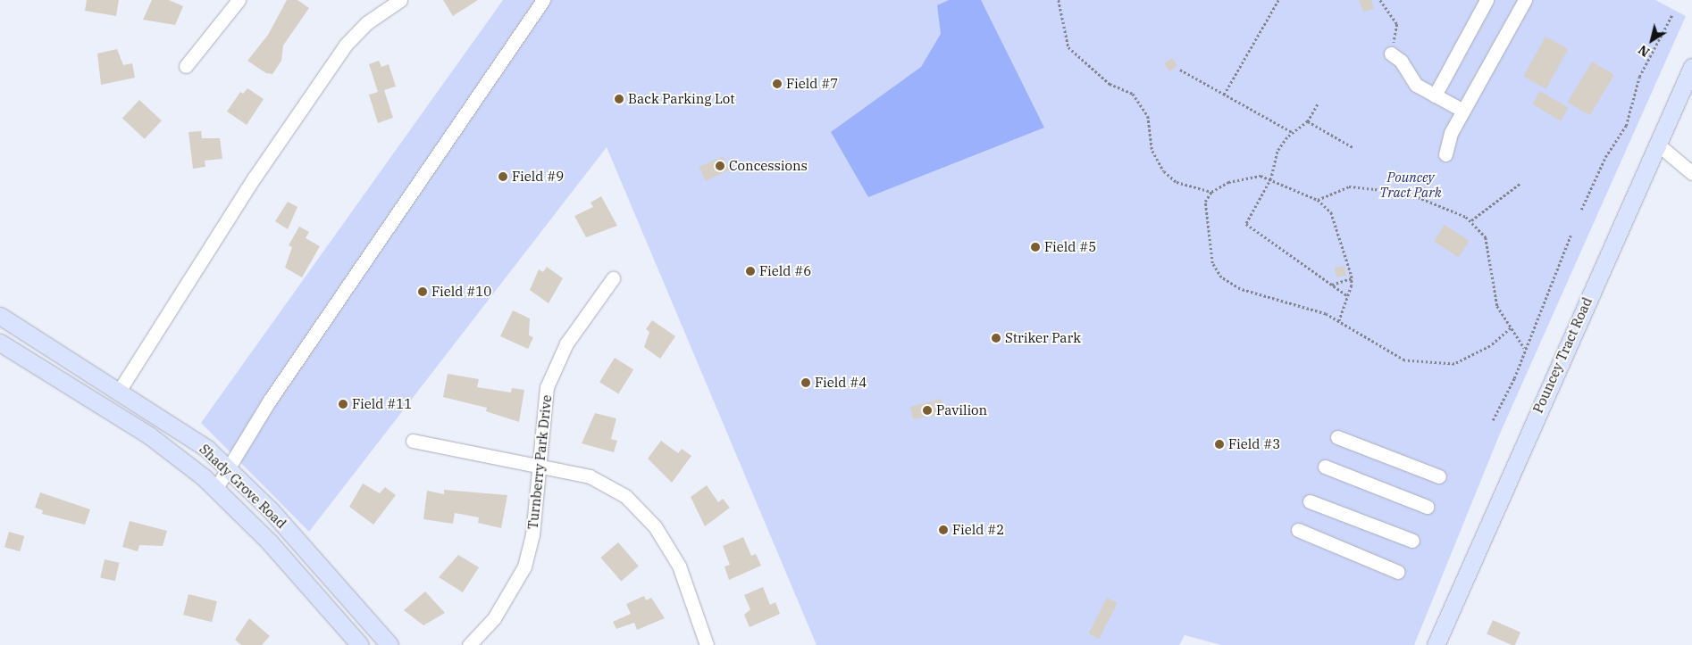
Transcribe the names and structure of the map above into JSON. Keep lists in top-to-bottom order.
{
  "streets": {
    "main road": ["Pouncey Tract Road", "Shady Grove Road"],
    "street": ["Turnberry Park Drive"]
  },
  "parks": ["Pouncey Tract Park"],
  "places": [
    "Field #7",
    "Back Parking Lot",
    "Concessions",
    "Field #9",
    "Field #5",
    "Field #6",
    "Field #10",
    "Striker Park",
    "Field #4",
    "Field #11",
    "Pavilion",
    "Field #3",
    "Field #2"
  ],
  "north": "bottom left"
}
